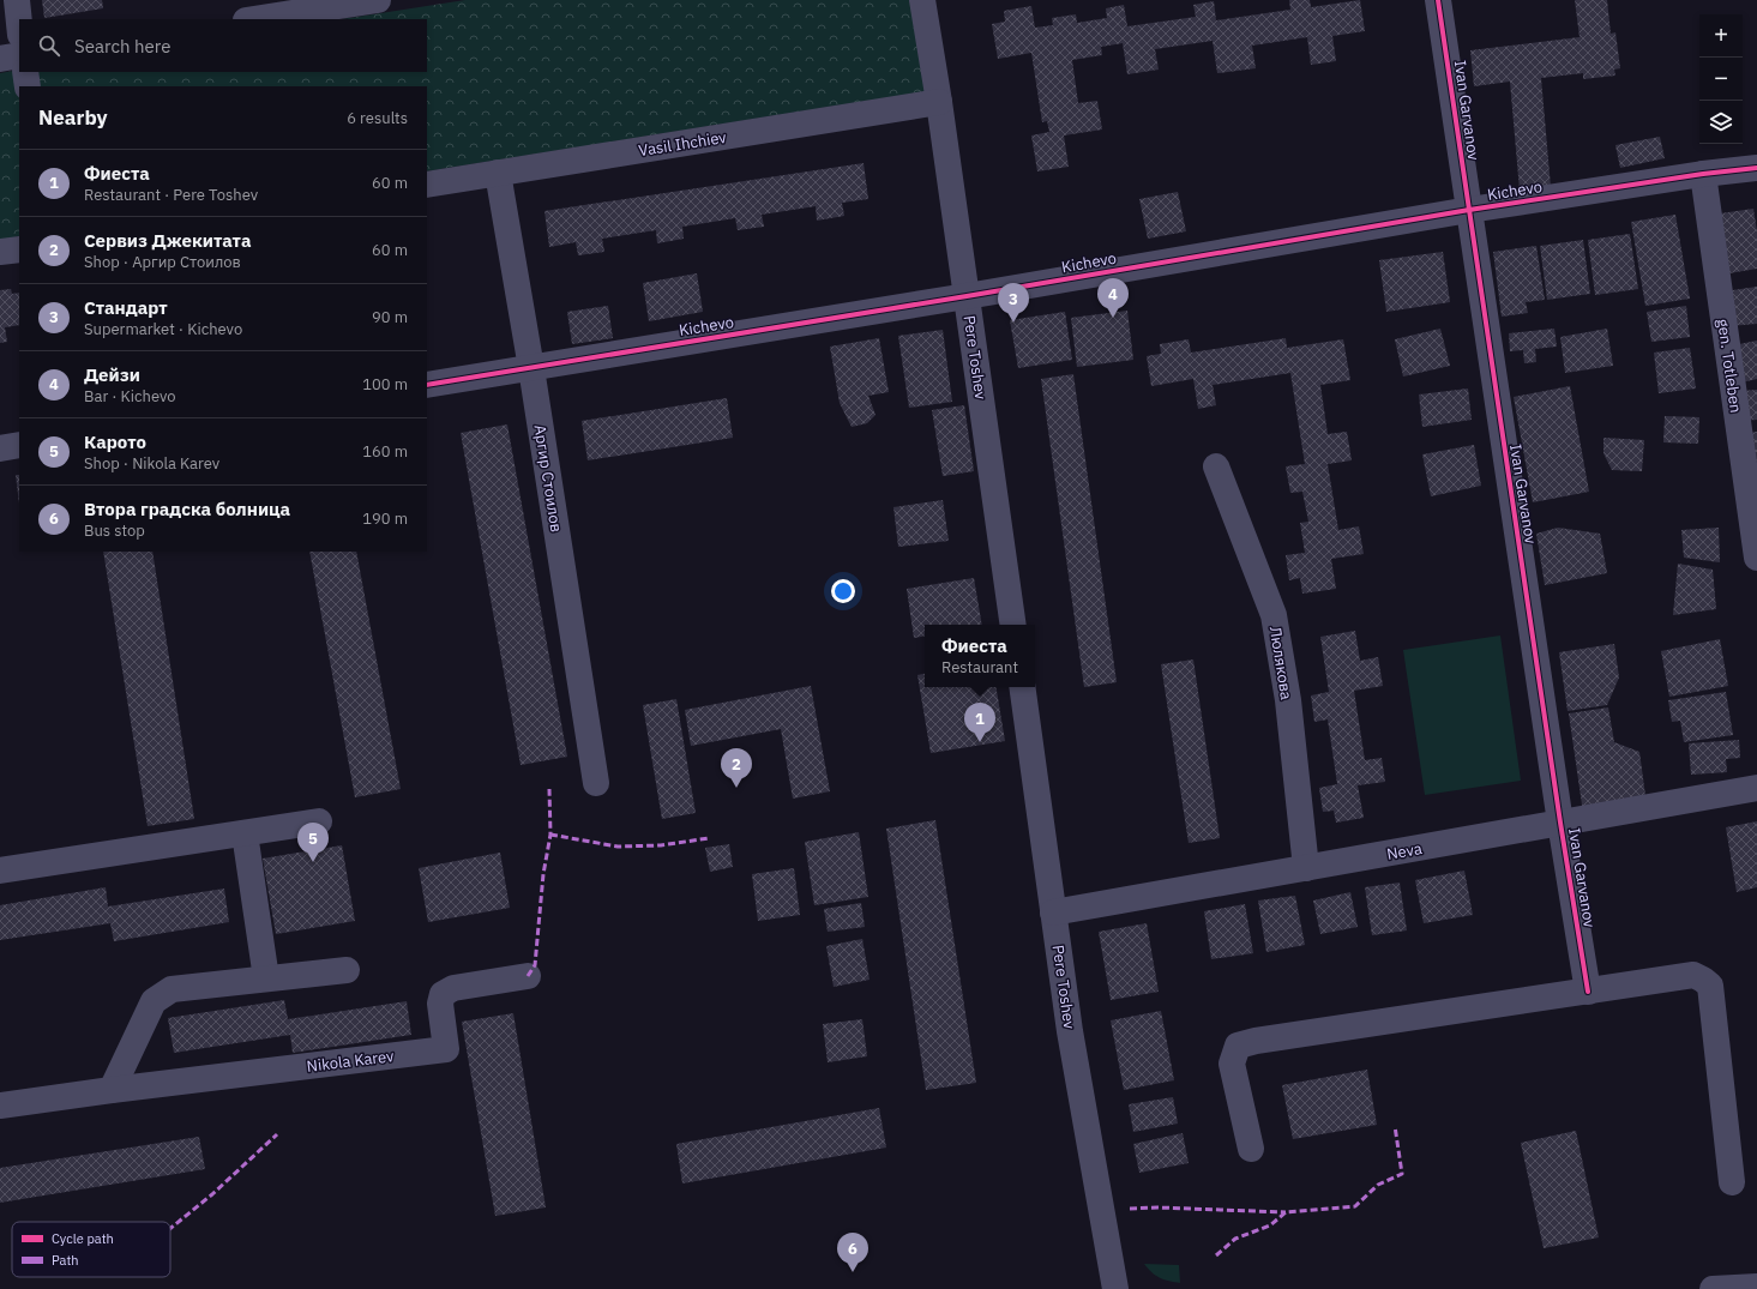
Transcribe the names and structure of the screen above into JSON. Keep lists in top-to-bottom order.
{
  "streets": {
    "street": [
      "Ivan Garvanov",
      "Vasil Ihchiev",
      "Kichevo",
      "Pere Toshev",
      "gen. Totleben",
      "Аргир Стоилов",
      "Люлякова",
      "Neva",
      "Nikola Karev"
    ]
  },
  "crossings": [
    ["Ivan Garvanov", "Kichevo"],
    ["Ivan Garvanov", "Neva"],
    ["Vasil Ihchiev", "Pere Toshev"],
    ["Vasil Ihchiev", "Аргир Стоилов"],
    ["Kichevo", "Pere Toshev"],
    ["Kichevo", "gen. Totleben"],
    ["Kichevo", "Аргир Стоилов"],
    ["Pere Toshev", "Neva"],
    ["Люлякова", "Neva"]
  ],
  "legend": ["Cycle path", "Path"],
  "page": {
    "map_buttons": ["+", "−"],
    "search": "Search here",
    "heading": ["Nearby", "6 results"],
    "list": [
      {
        "mark": "1",
        "name": "Фиеста",
        "note": "Restaurant · Pere Toshev",
        "value": "60 m"
      },
      {
        "mark": "2",
        "name": "Сервиз Джекитата",
        "note": "Shop · Аргир Стоилов",
        "value": "60 m"
      },
      {
        "mark": "3",
        "name": "Стандарт",
        "note": "Supermarket · Kichevo",
        "value": "90 m"
      },
      {
        "mark": "4",
        "name": "Дейзи",
        "note": "Bar · Kichevo",
        "value": "100 m"
      },
      {
        "mark": "5",
        "name": "Карото",
        "note": "Shop · Nikola Karev",
        "value": "160 m"
      },
      {
        "mark": "6",
        "name": "Втора градска болница",
        "note": "Bus stop",
        "value": "190 m"
      }
    ],
    "pins": [
      "4",
      "3",
      "1",
      "2",
      "5",
      "6"
    ],
    "popup": ["Фиеста", "Restaurant"]
  }
}
